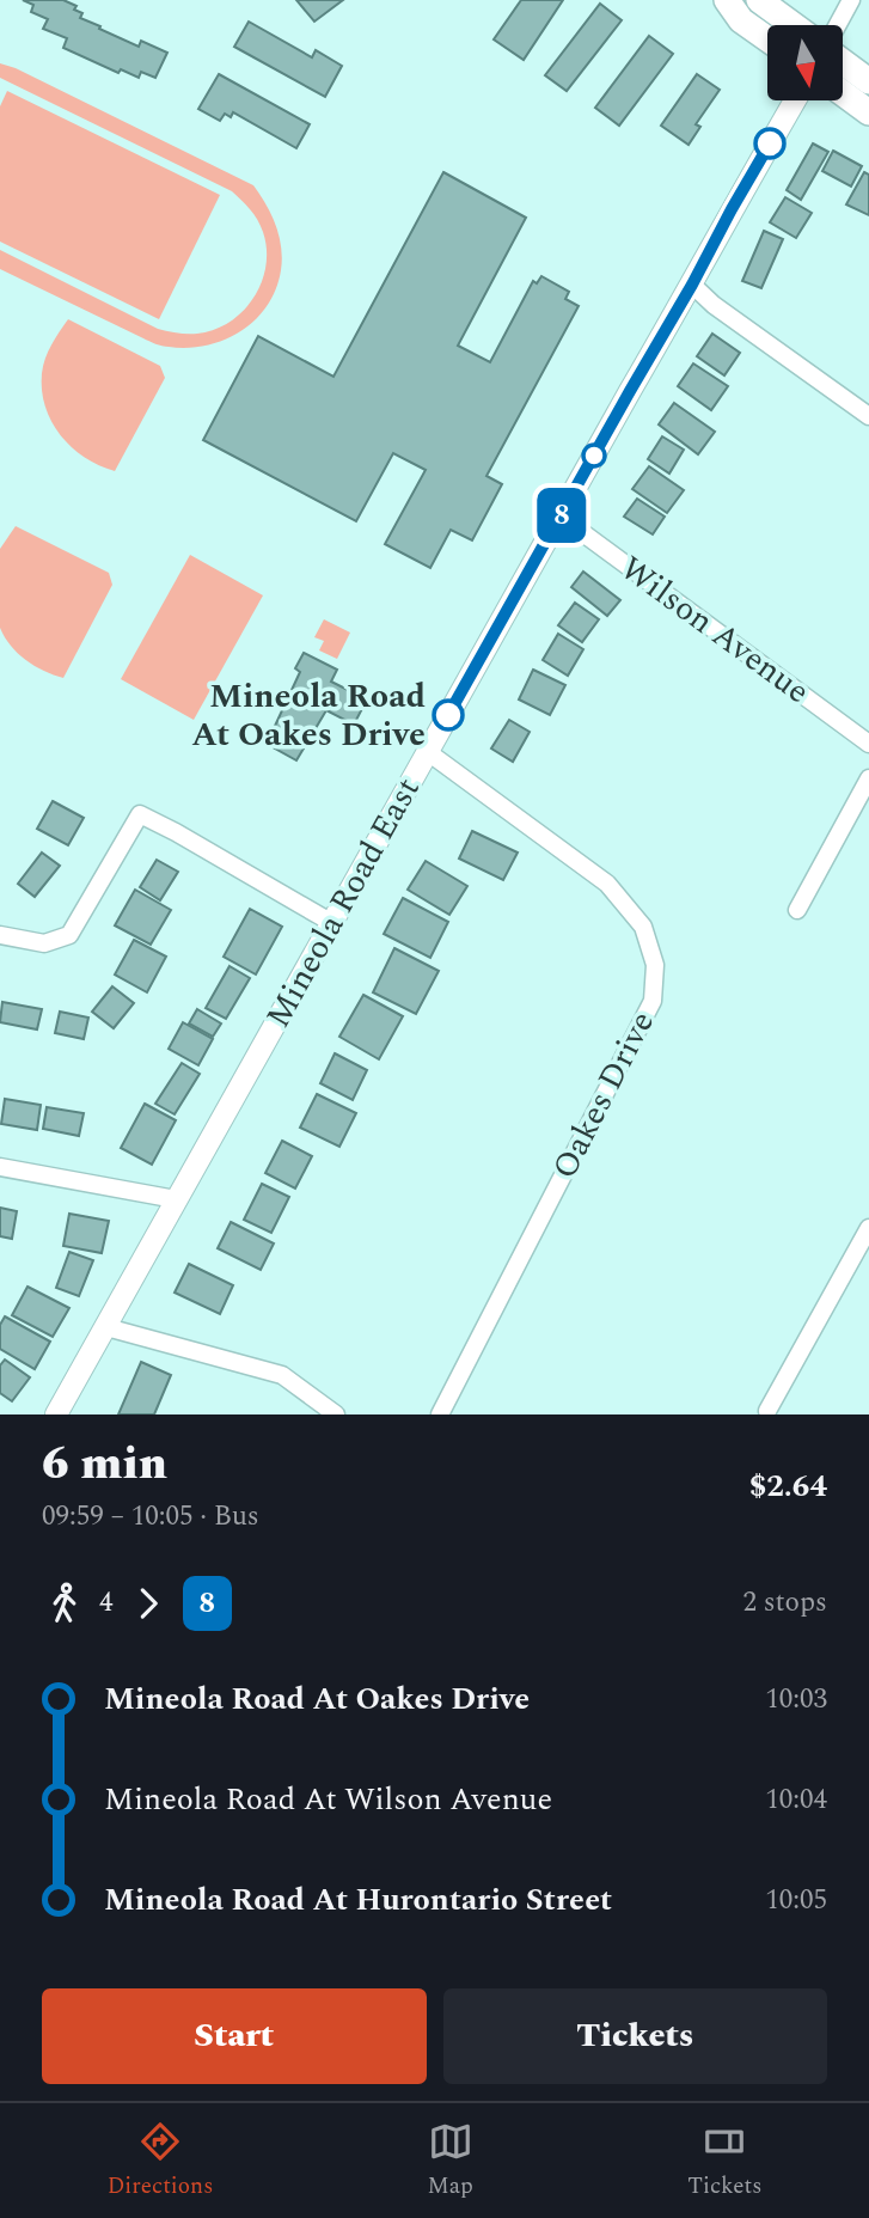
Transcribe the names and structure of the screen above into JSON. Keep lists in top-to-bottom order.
{
  "streets": {
    "street": ["Wilson Avenue", "Mineola Road East", "Oakes Drive"]
  },
  "crossings": [
    ["Wilson Avenue", "Mineola Road East"],
    ["Mineola Road East", "Oakes Drive"]
  ],
  "places": ["Mineola Road At Oakes Drive"],
  "lines": ["bus line 8"],
  "north": "bottom",
  "page": {
    "on_map": "8",
    "heading": ["6 min", "09:59 – 10:05 · Bus", "$2.64"],
    "legs": ["4", "8", "2 stops"],
    "list": [
      {
        "name": "Mineola Road At Oakes Drive",
        "value": "10:03"
      },
      {
        "name": "Mineola Road At Wilson Avenue",
        "value": "10:04"
      },
      {
        "name": "Mineola Road At Hurontario Street",
        "value": "10:05"
      }
    ],
    "buttons": ["Start", "Tickets"],
    "tabs": ["Directions", "Map", "Tickets"]
  }
}
